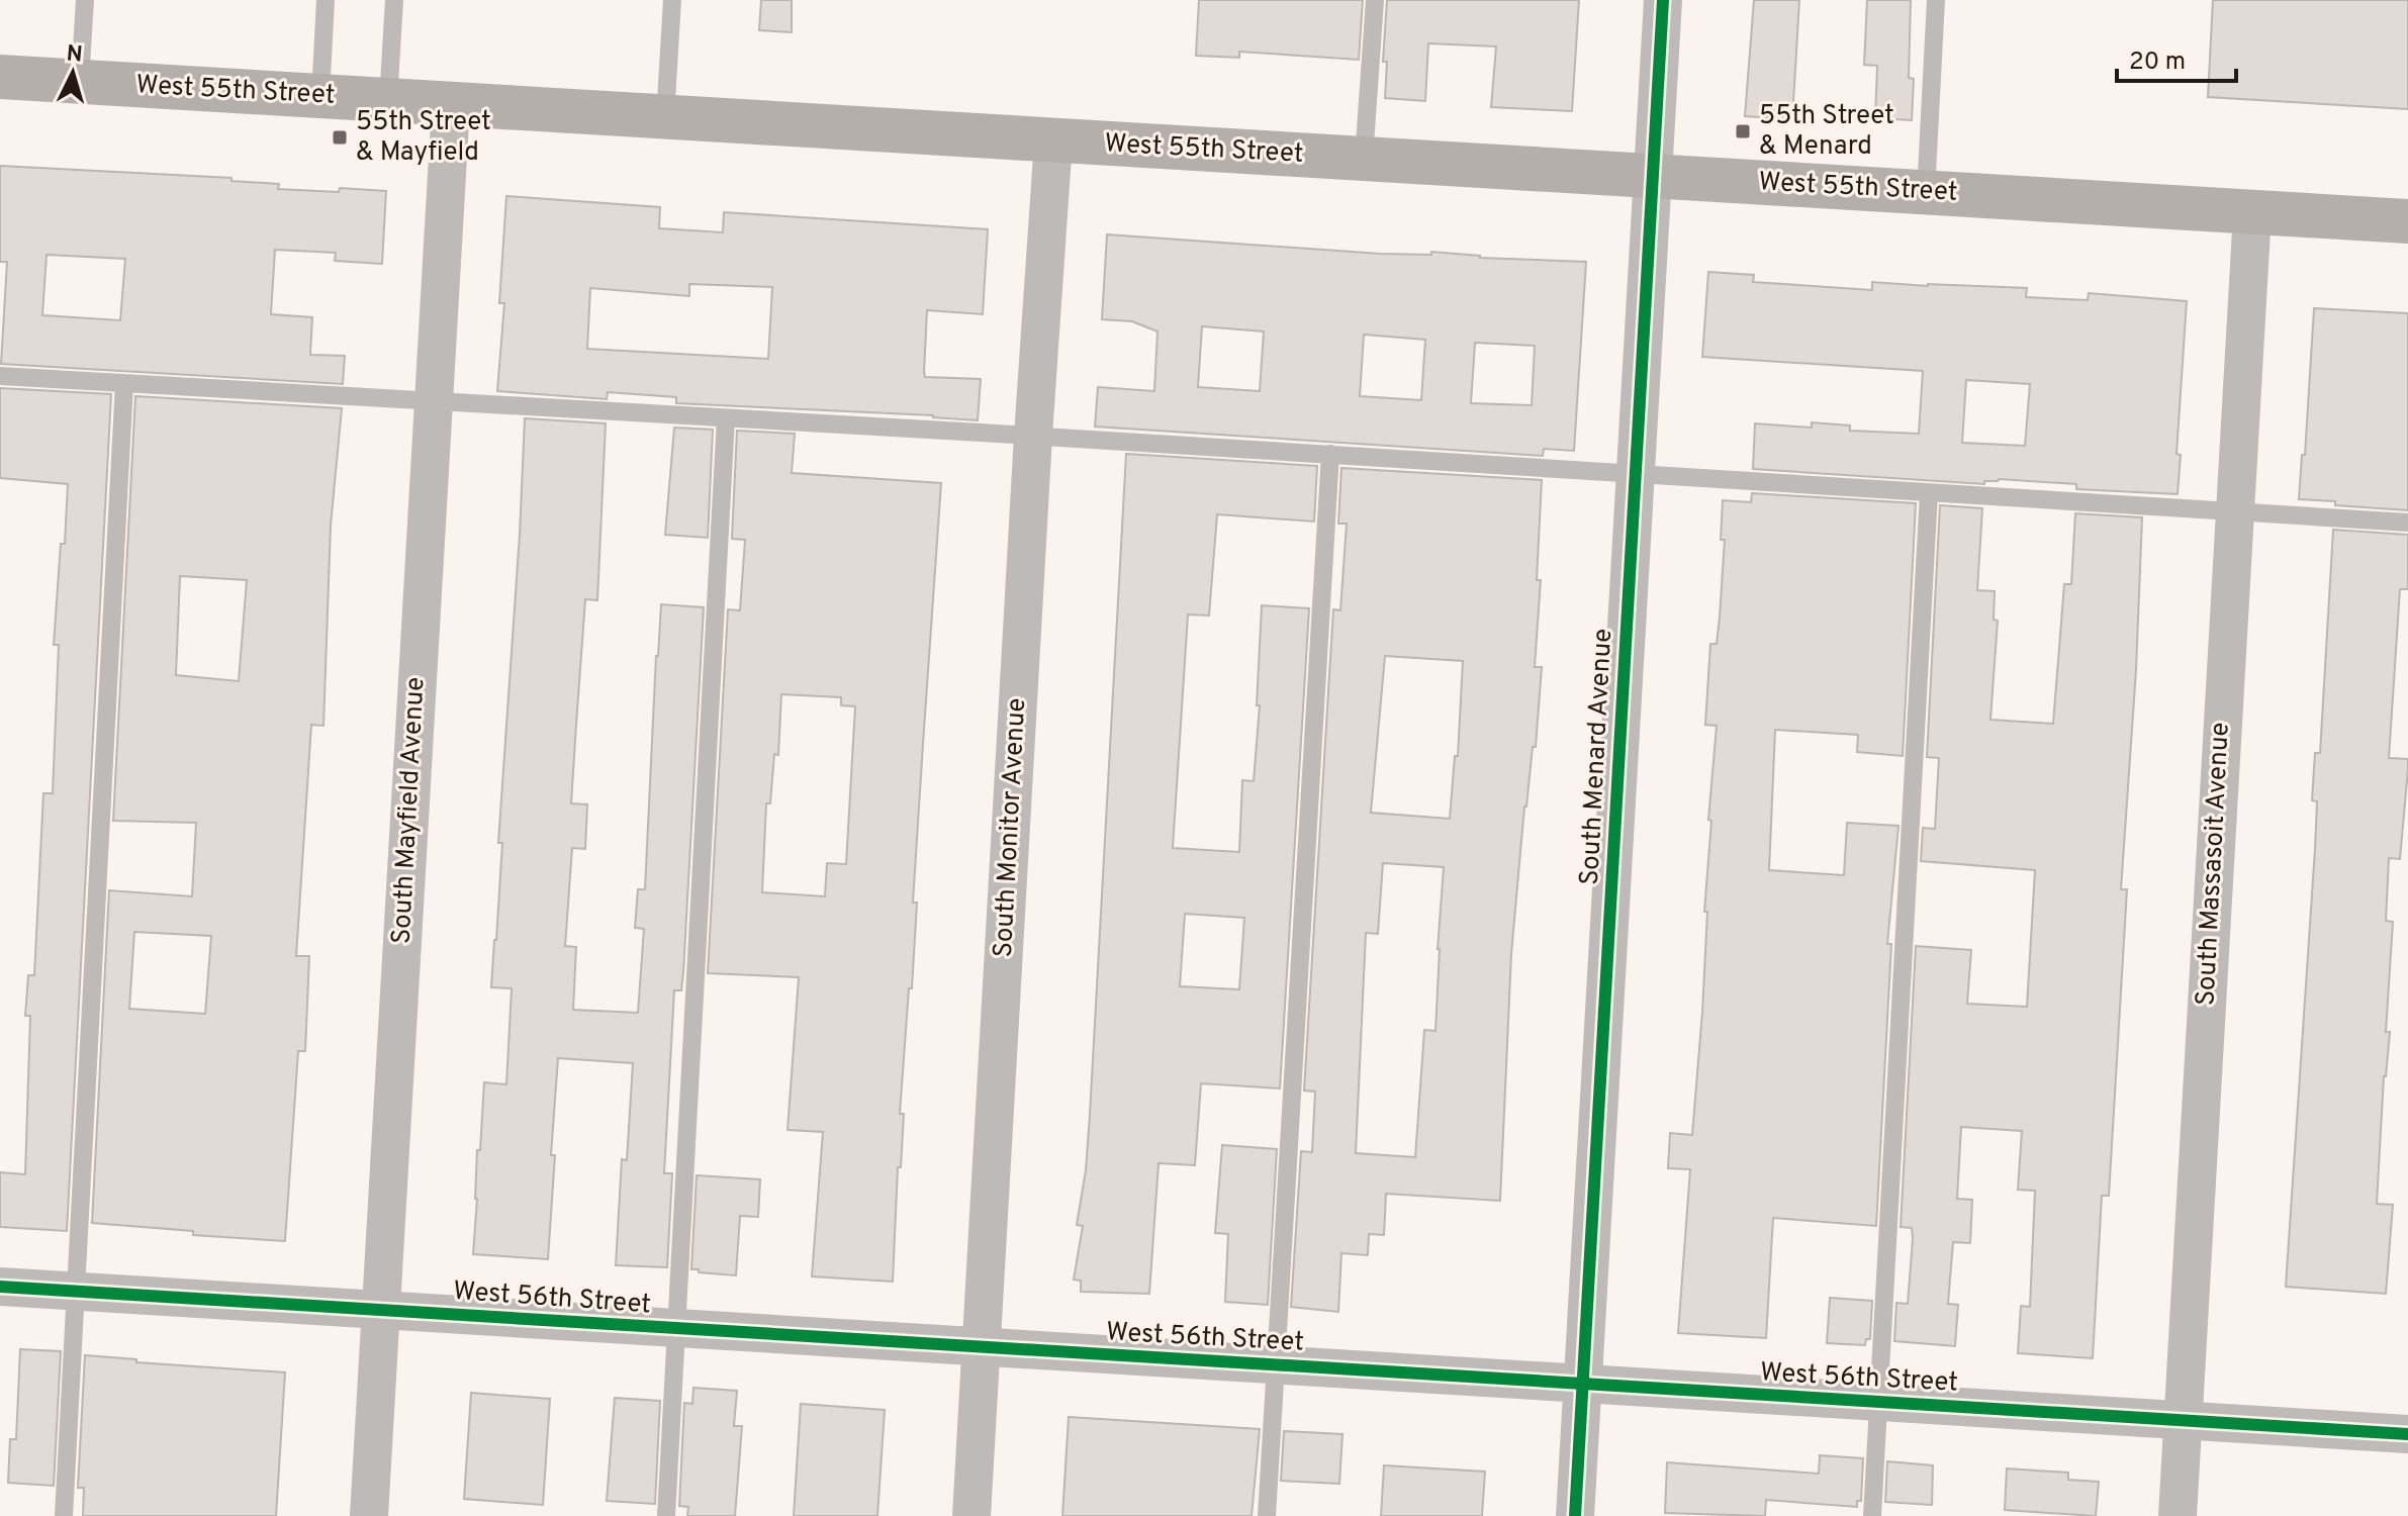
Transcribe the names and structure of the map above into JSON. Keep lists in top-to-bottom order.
{
  "streets": {
    "main road": ["West 55th Street"],
    "street": [
      "South Menard Avenue",
      "South Mayfield Avenue",
      "South Monitor Avenue",
      "South Massasoit Avenue",
      "West 56th Street"
    ]
  },
  "crossings": [
    ["West 55th Street", "South Menard Avenue"],
    ["West 55th Street", "South Mayfield Avenue"],
    ["West 55th Street", "South Monitor Avenue"],
    ["West 55th Street", "South Massasoit Avenue"],
    ["South Menard Avenue", "West 56th Street"],
    ["South Mayfield Avenue", "West 56th Street"],
    ["South Monitor Avenue", "West 56th Street"],
    ["South Massasoit Avenue", "West 56th Street"]
  ],
  "places": {
    "transit": ["55th Street & Menard", "55th Street & Mayfield"]
  },
  "scale_bar": "20 m",
  "north": "top"
}
